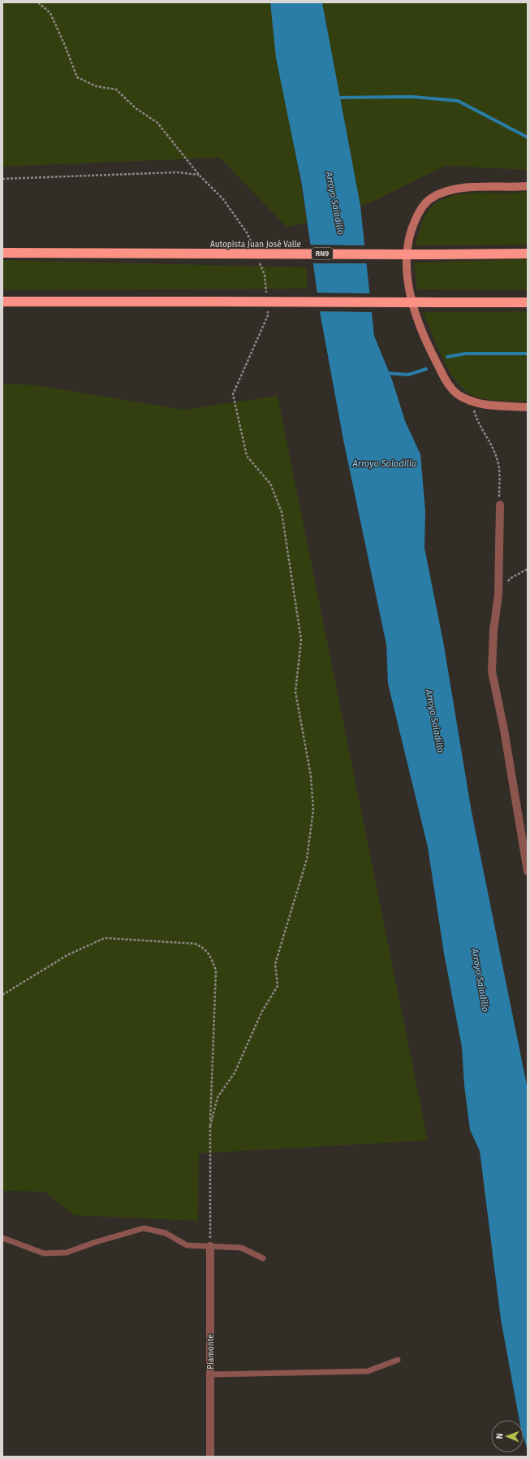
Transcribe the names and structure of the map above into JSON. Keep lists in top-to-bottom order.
{
  "streets": {
    "highway": ["Autopista Juan José Valle", "RN9"],
    "street": ["Piamonte"]
  },
  "water": ["Arroyo Saladillo"],
  "north": "left"
}
